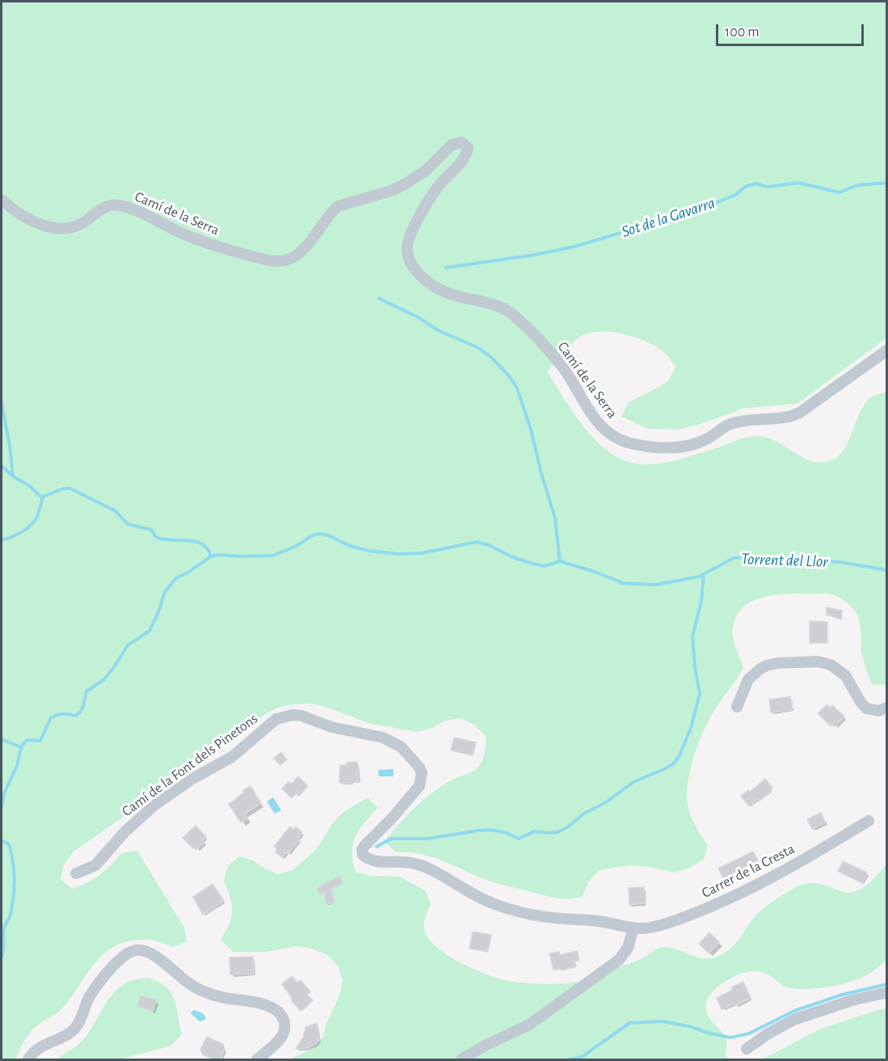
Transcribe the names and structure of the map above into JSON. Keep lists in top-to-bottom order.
{
  "streets": {
    "street": ["Camí de la Serra", "Camí de la Font dels Pinetons", "Carrer de la Cresta"]
  },
  "crossings": [
    ["Camí de la Font dels Pinetons", "Carrer de la Cresta"]
  ],
  "water": ["Sot de la Gavarra", "Torrent del Llor"],
  "scale_bar": "100 m"
}
